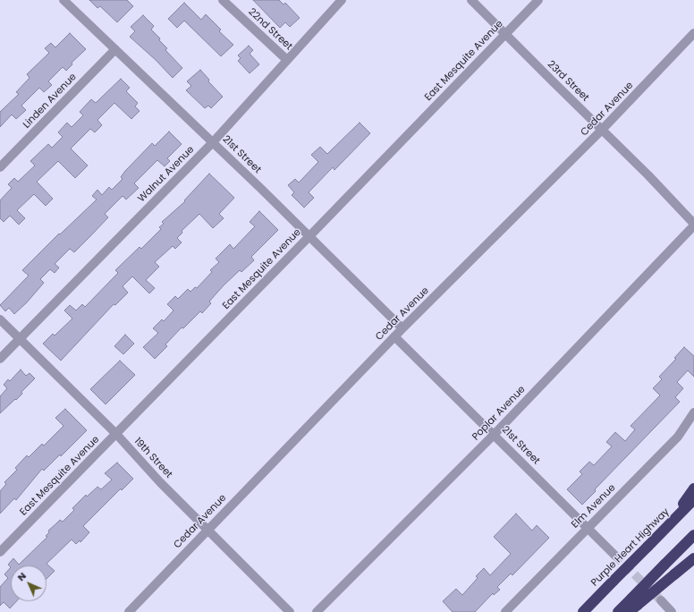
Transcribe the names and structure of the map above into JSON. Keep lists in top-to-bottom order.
{
  "streets": {
    "highway": ["Purple Heart Highway"],
    "street": [
      "22nd Street",
      "East Mesquite Avenue",
      "23rd Street",
      "Linden Avenue",
      "Cedar Avenue",
      "21st Street",
      "Walnut Avenue",
      "Poplar Avenue",
      "19th Street",
      "Elm Avenue"
    ]
  },
  "crossings": [
    ["22nd Street", "Walnut Avenue"],
    ["East Mesquite Avenue", "23rd Street"],
    ["East Mesquite Avenue", "21st Street"],
    ["East Mesquite Avenue", "19th Street"],
    ["23rd Street", "Cedar Avenue"],
    ["23rd Street", "Poplar Avenue"],
    ["Linden Avenue", "21st Street"],
    ["Cedar Avenue", "21st Street"],
    ["Cedar Avenue", "19th Street"],
    ["21st Street", "Walnut Avenue"],
    ["21st Street", "Poplar Avenue"],
    ["21st Street", "Elm Avenue"],
    ["Walnut Avenue", "19th Street"]
  ],
  "north": "top left"
}
